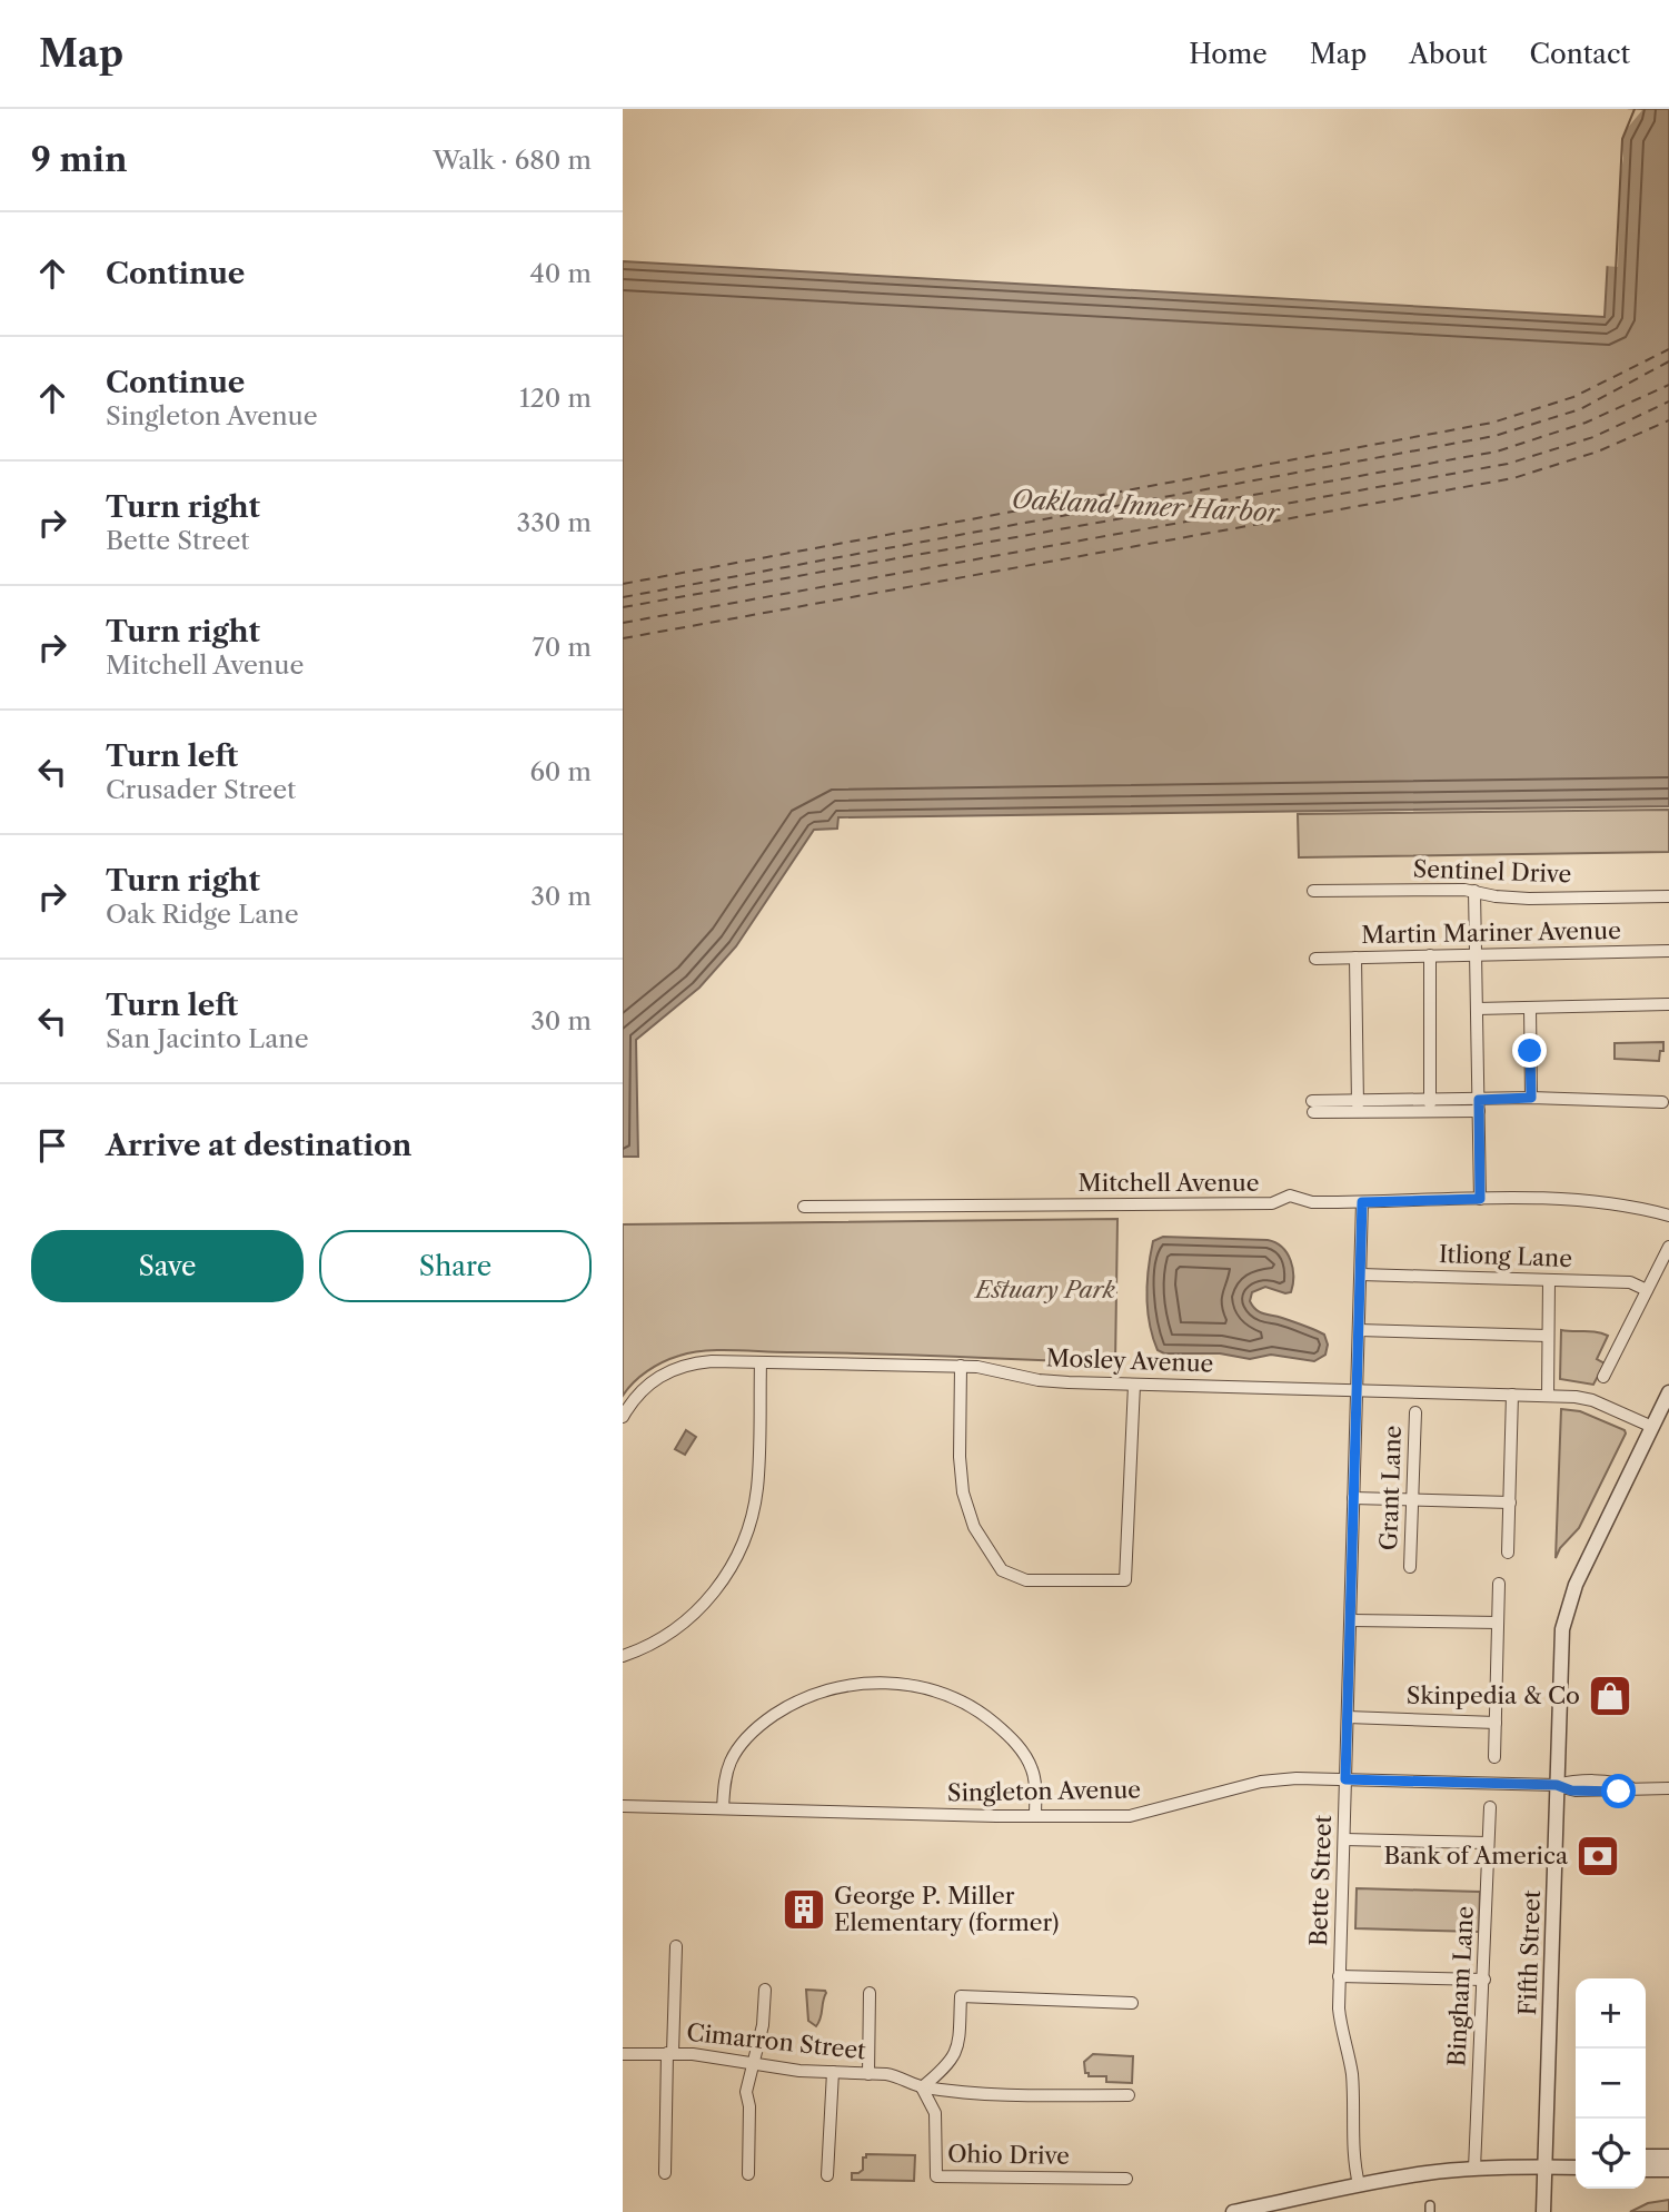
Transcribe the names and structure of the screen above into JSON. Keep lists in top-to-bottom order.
{
  "streets": {
    "street": [
      "Sentinel Drive",
      "Martin Mariner Avenue",
      "Mitchell Avenue",
      "Itliong Lane",
      "Mosley Avenue",
      "Grant Lane",
      "Singleton Avenue",
      "Bette Street",
      "Fifth Street",
      "Bingham Lane",
      "Cimarron Street",
      "Ohio Drive"
    ]
  },
  "crossings": [
    ["Mitchell Avenue", "Bette Street"],
    ["Itliong Lane", "Bette Street"],
    ["Mosley Avenue", "Bette Street"],
    ["Mosley Avenue", "Fifth Street"],
    ["Singleton Avenue", "Bette Street"],
    ["Singleton Avenue", "Fifth Street"],
    ["Cimarron Street", "Ohio Drive"]
  ],
  "water": ["Oakland Inner Harbor"],
  "parks": ["Estuary Park"],
  "places": {
    "shop": ["Skinpedia & Co"],
    "bank": ["Bank of America"],
    "building": ["George P. Miller Elementary (former)"]
  },
  "page": {
    "header": "Map",
    "nav": [
      "Home",
      "Map",
      "About",
      "Contact"
    ],
    "heading": ["9 min", "Walk · 680 m"],
    "list": [
      ["Continue", "40 m"],
      ["Continue", "Singleton Avenue", "120 m"],
      ["Turn right", "Bette Street", "330 m"],
      ["Turn right", "Mitchell Avenue", "70 m"],
      ["Turn left", "Crusader Street", "60 m"],
      ["Turn right", "Oak Ridge Lane", "30 m"],
      ["Turn left", "San Jacinto Lane", "30 m"],
      "Arrive at destination"
    ],
    "buttons": ["Save", "Share"],
    "map_buttons": ["+", "−"]
  }
}
